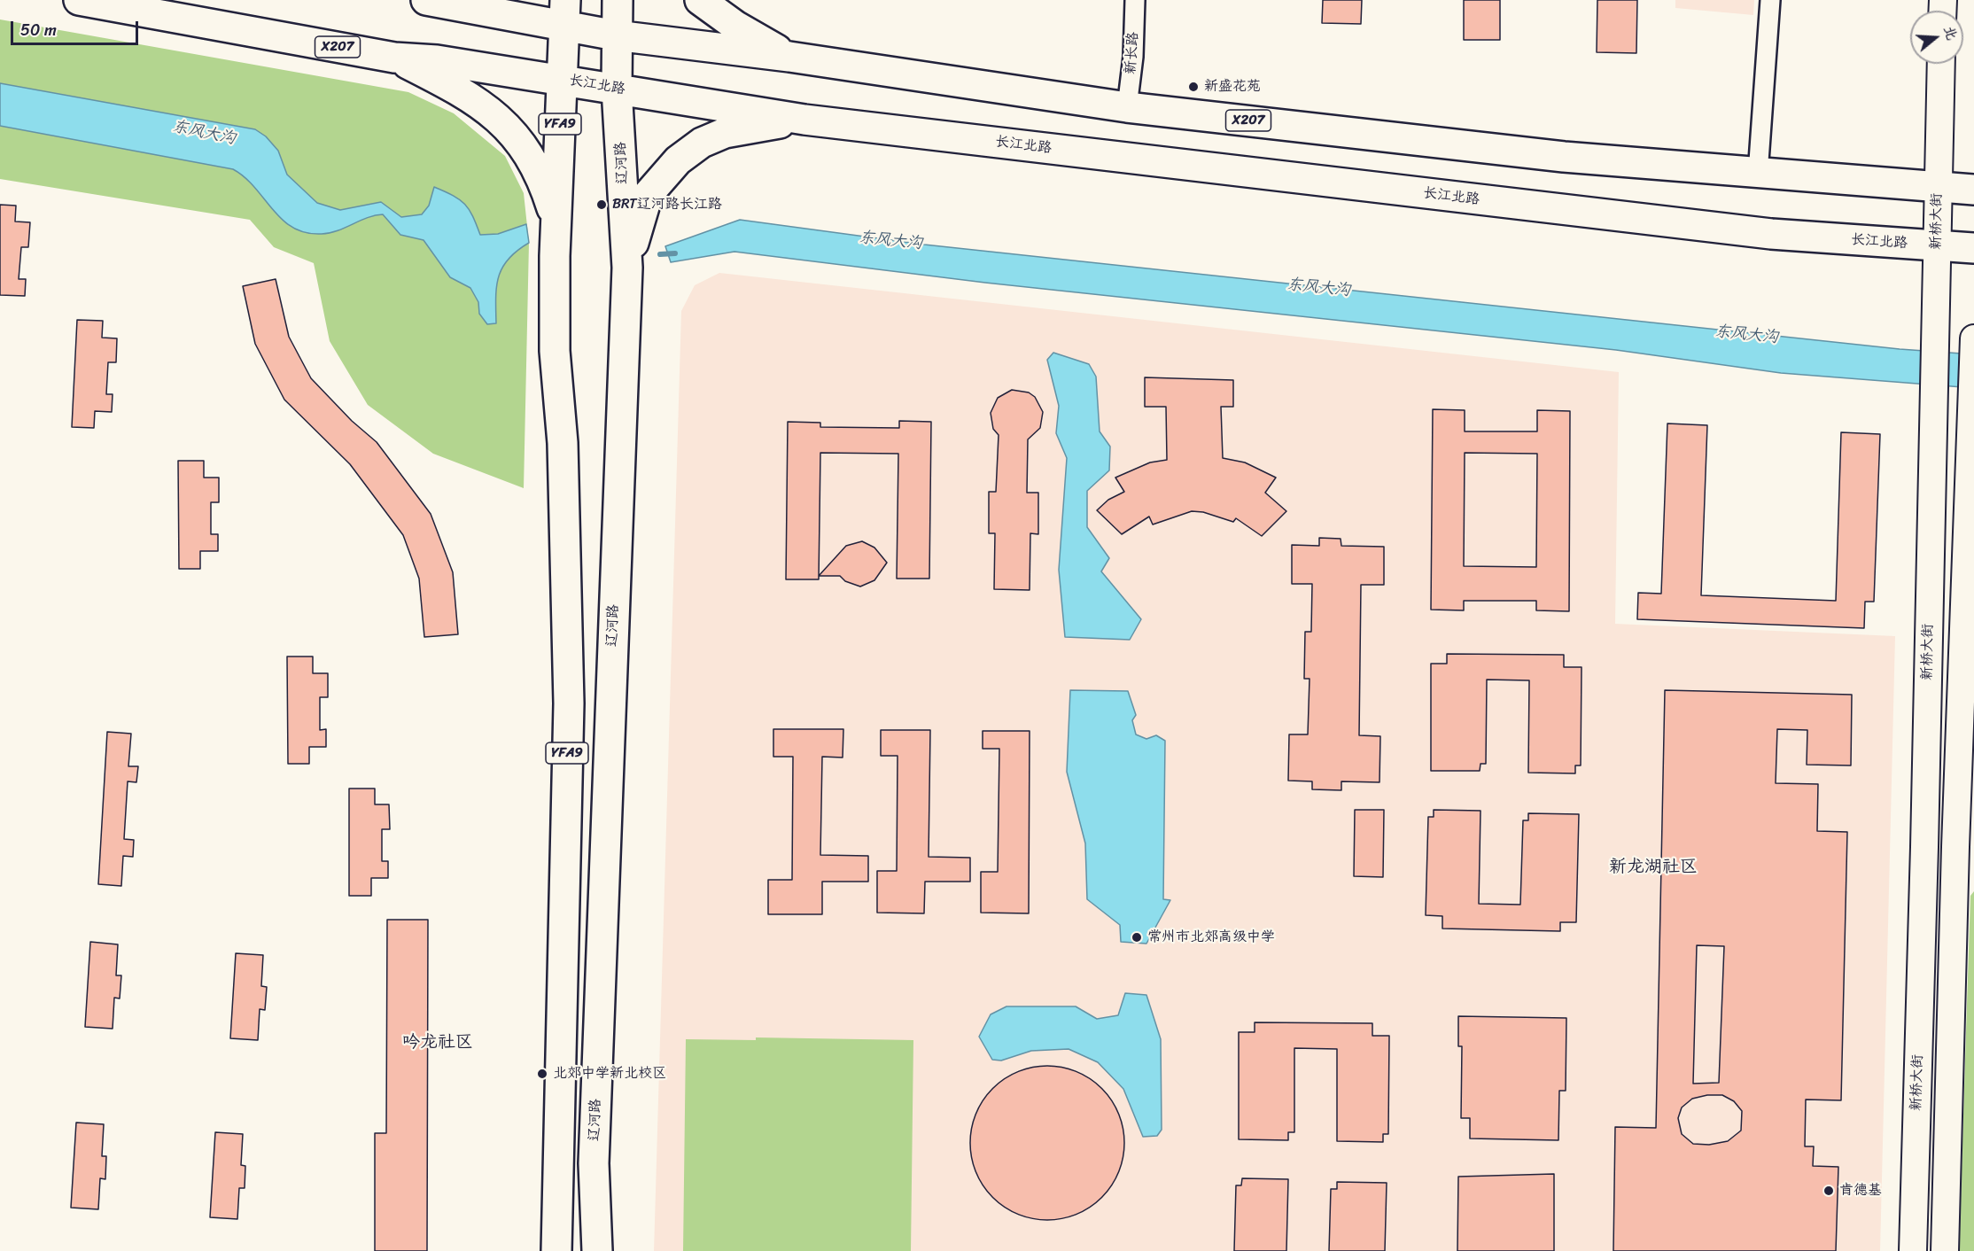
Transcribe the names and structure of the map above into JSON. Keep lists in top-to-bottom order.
{
  "streets": {
    "main road": [
      "X207",
      "长江北路",
      "YFA9",
      "辽河路"
    ],
    "street": ["新长路", "新桥大街"]
  },
  "crossings": [
    ["X207", "新长路"],
    ["X207", "YFA9"],
    ["X207", "辽河路"],
    ["X207", "新桥大街"],
    ["长江北路", "YFA9"],
    ["长江北路", "辽河路"],
    ["长江北路", "新桥大街"]
  ],
  "districts": ["新龙湖社区", "吟龙社区"],
  "water": ["东风大沟"],
  "places": [
    "新盛花苑",
    "BRT辽河路长江路",
    "常州市北郊高级中学",
    "北郊中学新北校区",
    "肯德基"
  ],
  "scale_bar": "50 m",
  "north": "right"
}
